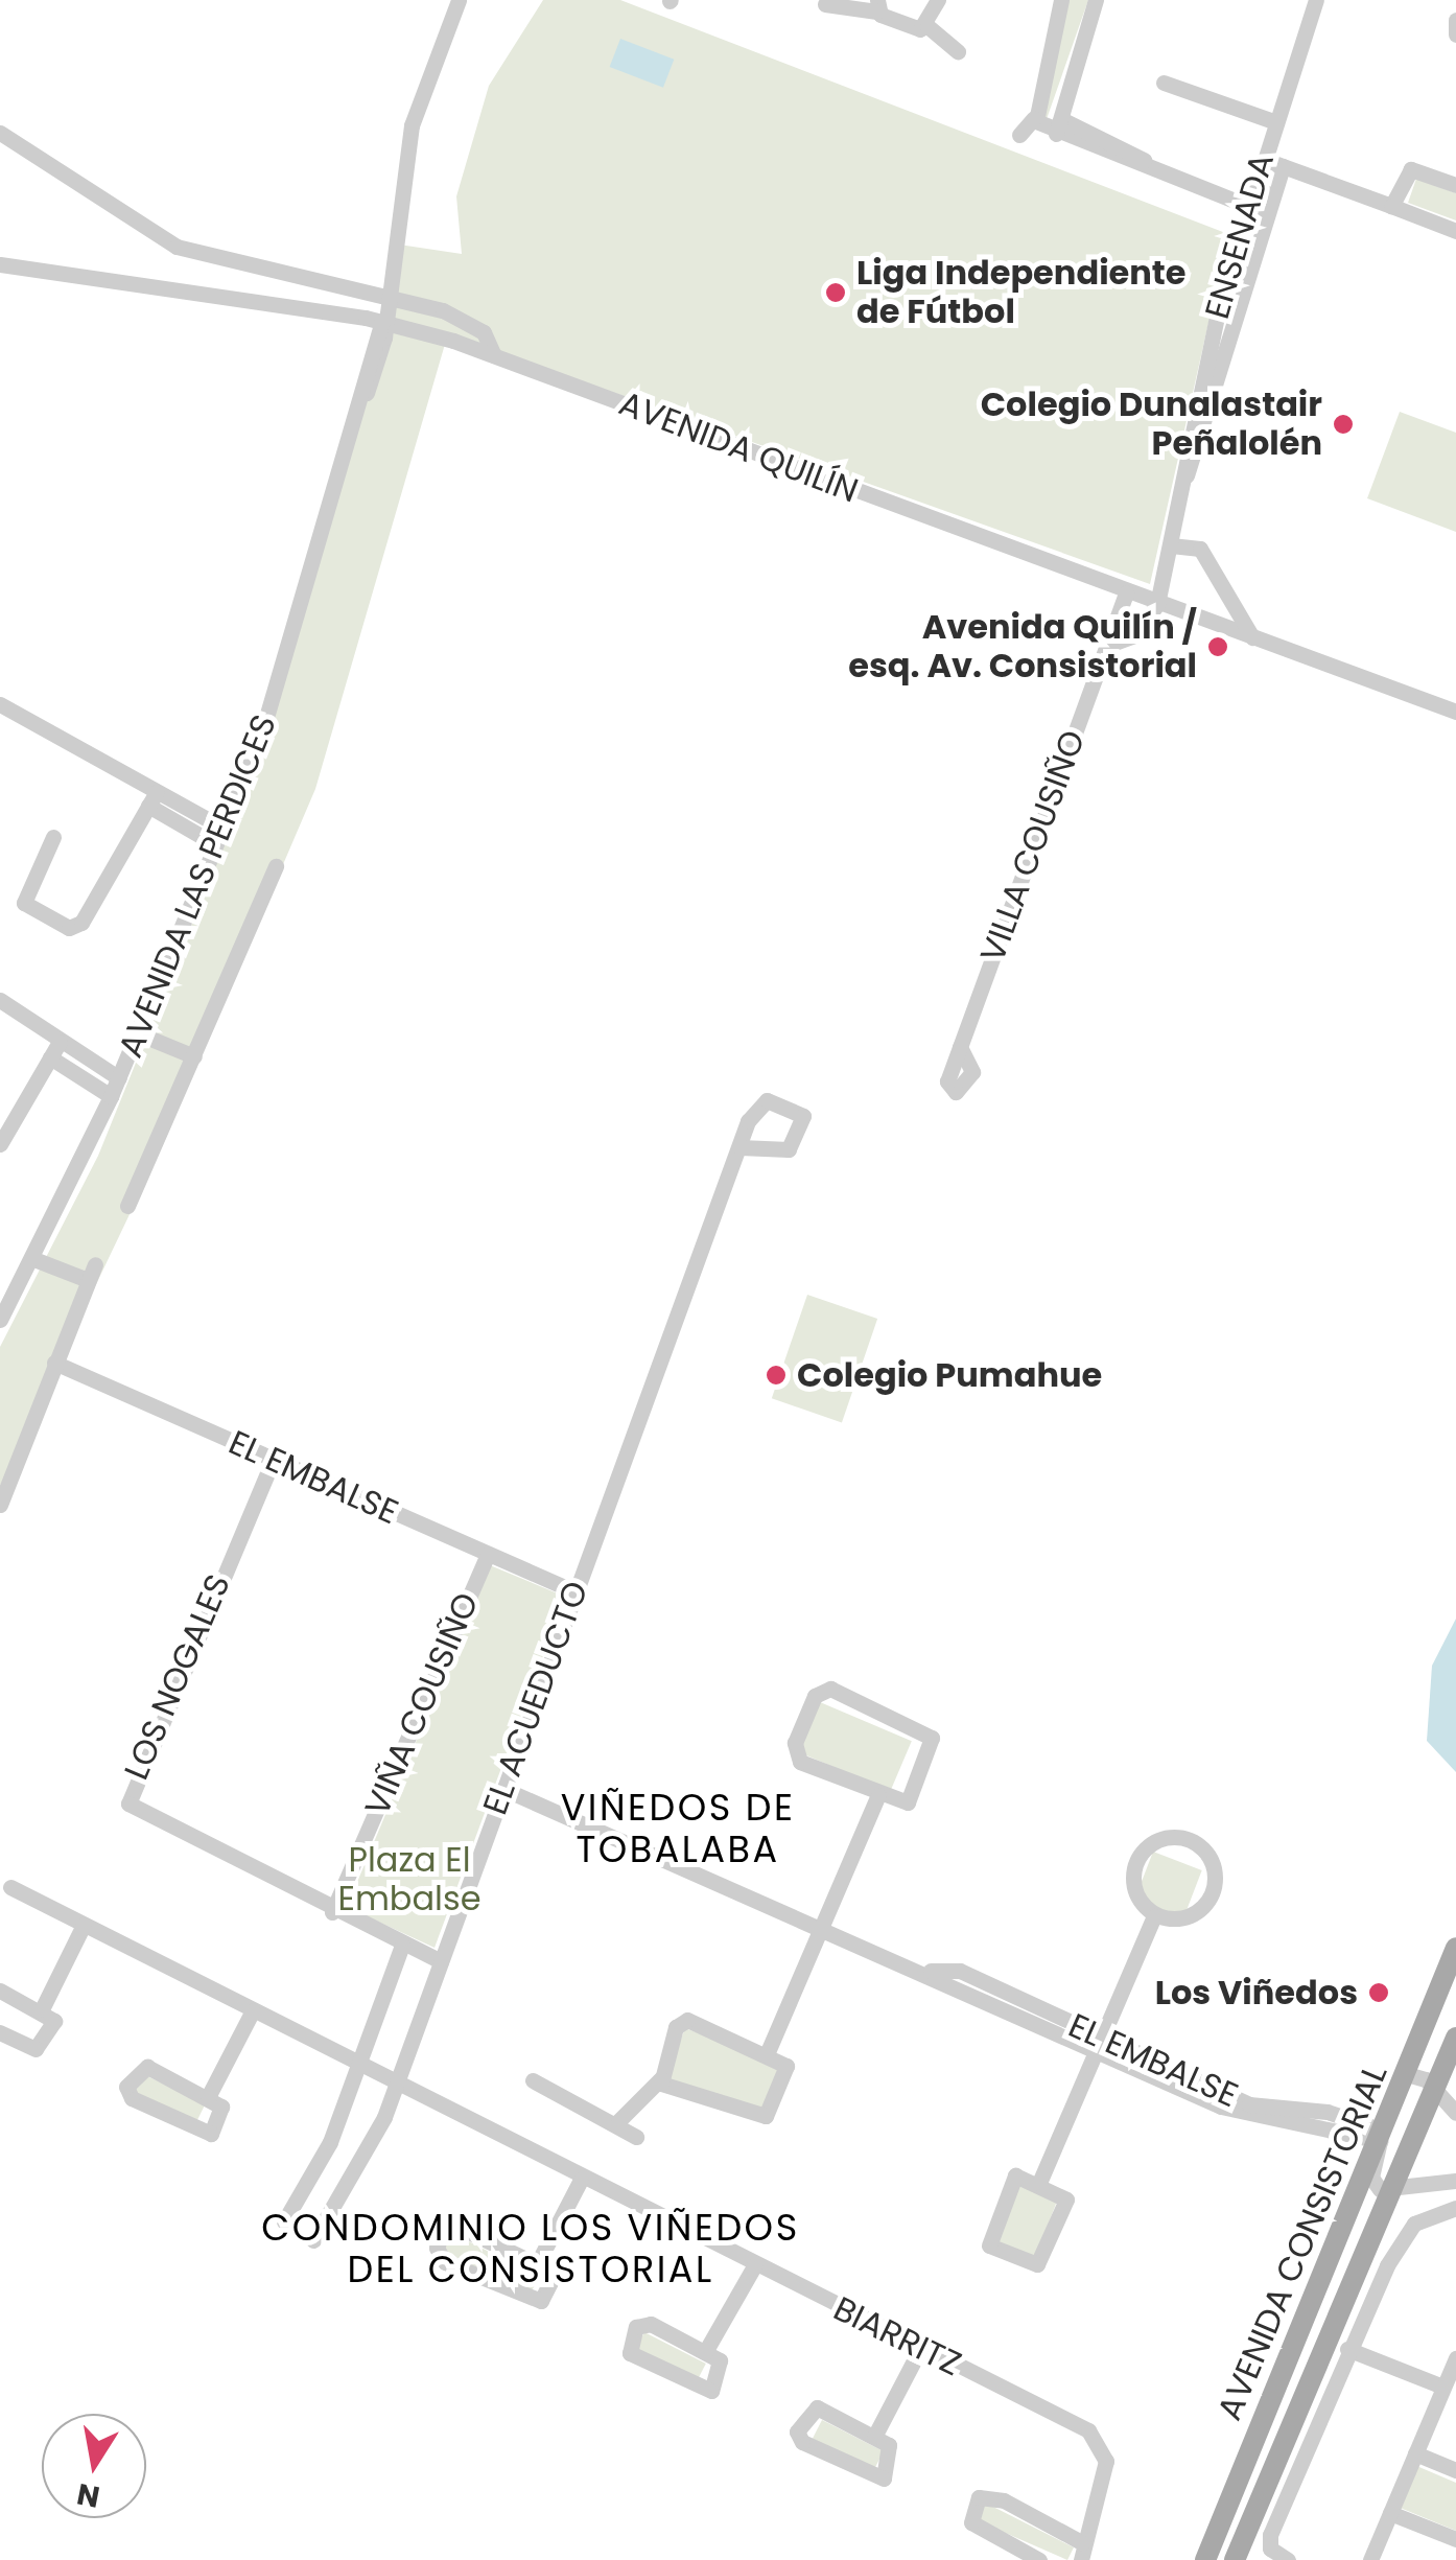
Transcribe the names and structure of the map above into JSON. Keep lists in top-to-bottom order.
{
  "streets": {
    "main road": ["AVENIDA CONSISTORIAL"],
    "street": [
      "ENSENADA",
      "AVENIDA QUILÍN",
      "VILLA COUSIÑO",
      "AVENIDA LAS PERDICES",
      "EL EMBALSE",
      "LOS NOGALES",
      "EL ACUEDUCTO",
      "VIÑA COUSIÑO",
      "BIARRITZ"
    ]
  },
  "crossings": [
    ["ENSENADA", "AVENIDA QUILÍN"],
    ["AVENIDA QUILÍN", "VILLA COUSIÑO"],
    ["AVENIDA QUILÍN", "AVENIDA LAS PERDICES"],
    ["EL EMBALSE", "LOS NOGALES"],
    ["EL EMBALSE", "EL ACUEDUCTO"],
    ["EL EMBALSE", "VIÑA COUSIÑO"],
    ["EL EMBALSE", "AVENIDA CONSISTORIAL"],
    ["LOS NOGALES", "EL ACUEDUCTO"],
    ["LOS NOGALES", "VIÑA COUSIÑO"],
    ["EL ACUEDUCTO", "BIARRITZ"]
  ],
  "districts": ["VIÑEDOS DE TOBALABA", "CONDOMINIO LOS VIÑEDOS DEL CONSISTORIAL"],
  "parks": ["Plaza El Embalse"],
  "places": [
    "Liga Independiente de Fútbol",
    "Colegio Dunalastair Peñalolén",
    "Avenida Quilín / esq. Av. Consistorial",
    "Colegio Pumahue",
    "Los Viñedos"
  ],
  "north": "bottom"
}
